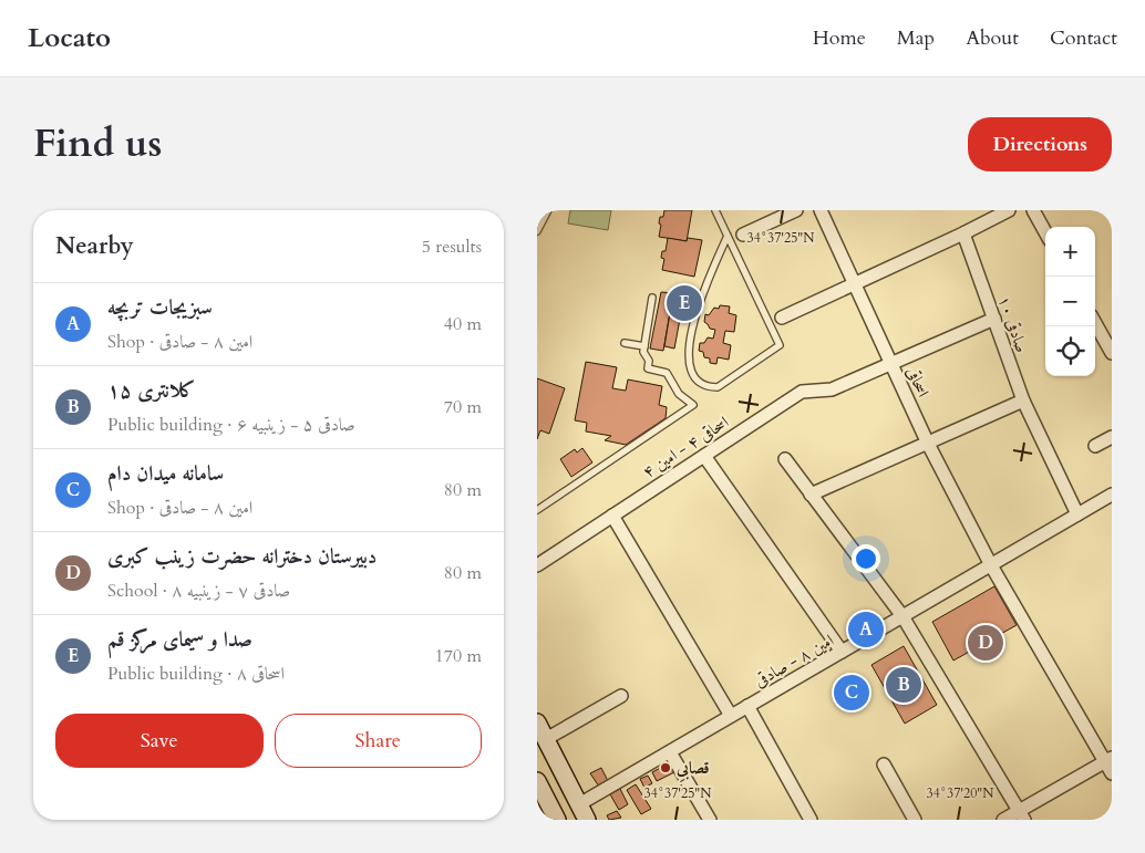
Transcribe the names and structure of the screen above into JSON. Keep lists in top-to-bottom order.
{
  "streets": {
    "street": [
      "صادقی ۱۰",
      "اسحاقی",
      "اسحاقی ۴ - امین ۴",
      "امین ۸ - صادقی"
    ]
  },
  "crossings": [
    ["صادقی ۱۰", "اسحاقی ۴ - امین ۴"],
    ["صادقی ۱۰", "امین ۸ - صادقی"],
    ["اسحاقی", "اسحاقی ۴ - امین ۴"],
    ["اسحاقی", "امین ۸ - صادقی"]
  ],
  "places": ["قصابیِ"],
  "page": {
    "header": "Locato",
    "nav": [
      "Home",
      "Map",
      "About",
      "Contact"
    ],
    "title": "Find us",
    "buttons": [
      "Directions",
      ["Save", "Share"]
    ],
    "heading": ["Nearby", "5 results"],
    "map_buttons": ["+", "−"],
    "list": [
      {
        "mark": "A",
        "name": "سبزیجات تربچه",
        "note": "Shop · امین ۸ - صادقی",
        "value": "40 m"
      },
      {
        "mark": "B",
        "name": "کلانتری ۱۵",
        "note": "Public building · صادقی ۵ - زینبیه ۶",
        "value": "70 m"
      },
      {
        "mark": "C",
        "name": "سامانه میدان دام",
        "note": "Shop · امین ۸ - صادقی",
        "value": "80 m"
      },
      {
        "mark": "D",
        "name": "دبیرستان دخترانه حضرت زینب کبری",
        "note": "School · صادقی ۷ - زینبیه ۸",
        "value": "80 m"
      },
      {
        "mark": "E",
        "name": "صدا و سیمای مرکز قم",
        "note": "Public building · اسحاقی ۸",
        "value": "170 m"
      }
    ],
    "pins": [
      "E",
      "A",
      "D",
      "B",
      "C"
    ]
  },
  "coordinates": ["34°37'25\"N", "34°37'20\"N"]
}
